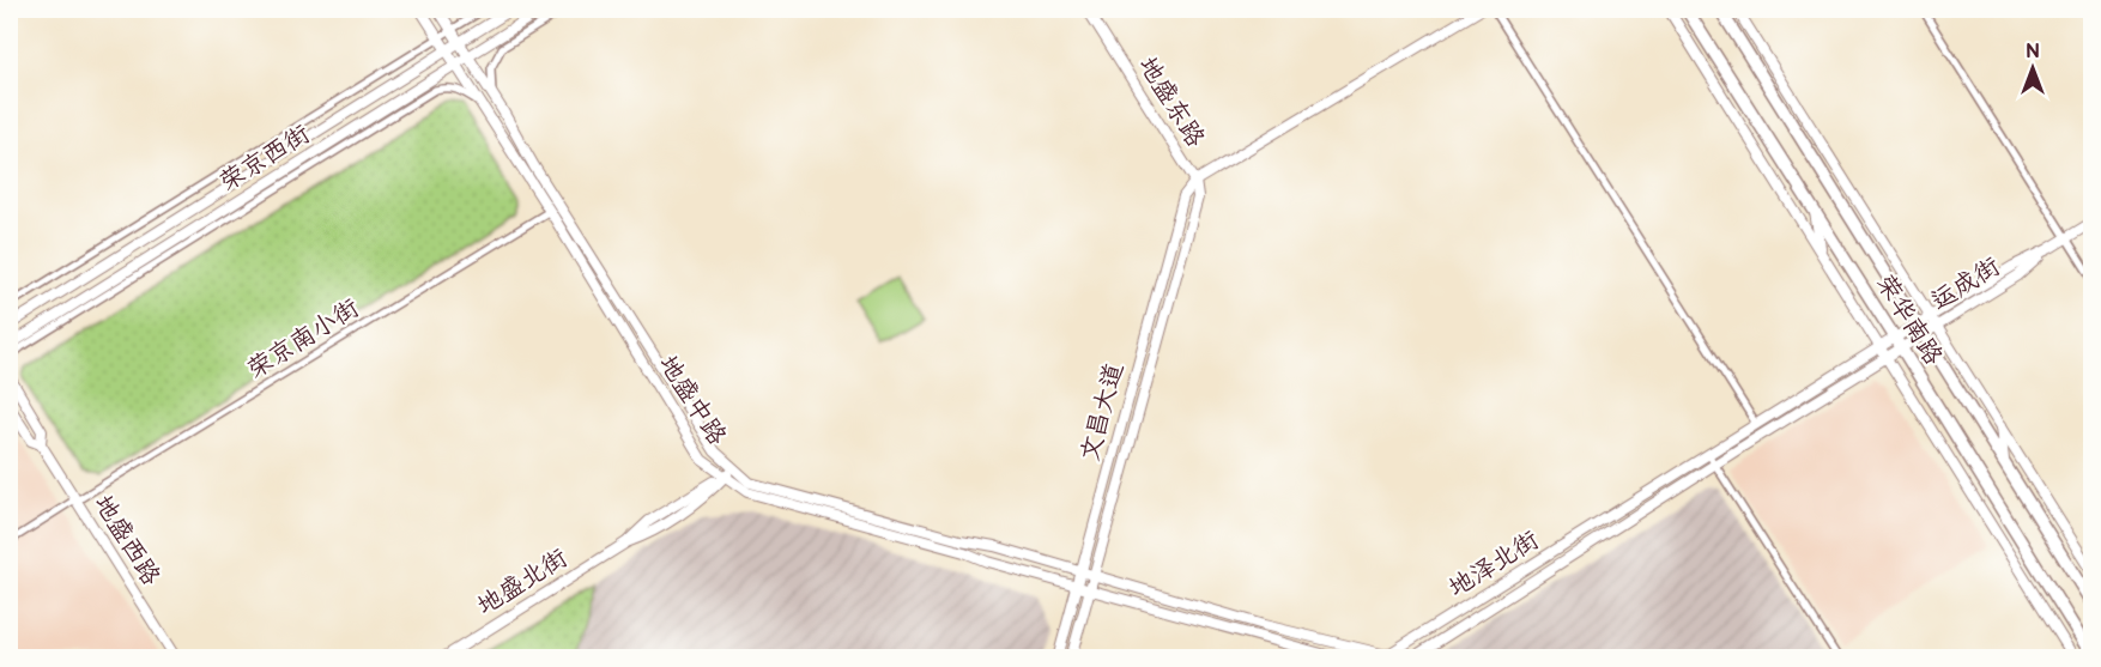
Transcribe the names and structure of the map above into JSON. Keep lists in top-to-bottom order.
{
  "streets": {
    "main road": ["荣华南路"],
    "street": [
      "地盛东路",
      "荣京西街",
      "运成街",
      "荣京南小街",
      "地盛中路",
      "文昌大道",
      "地盛西路",
      "地泽北街",
      "地盛北街"
    ]
  },
  "crossings": [
    ["地盛东路", "文昌大道"],
    ["荣京西街", "地盛中路"],
    ["运成街", "荣华南路"],
    ["运成街", "地泽北街"],
    ["荣华南路", "地泽北街"],
    ["荣京南小街", "地盛中路"],
    ["荣京南小街", "地盛西路"],
    ["地盛中路", "文昌大道"],
    ["地盛中路", "地泽北街"],
    ["地盛中路", "地盛北街"],
    ["文昌大道", "地泽北街"]
  ],
  "north": "top"
}
